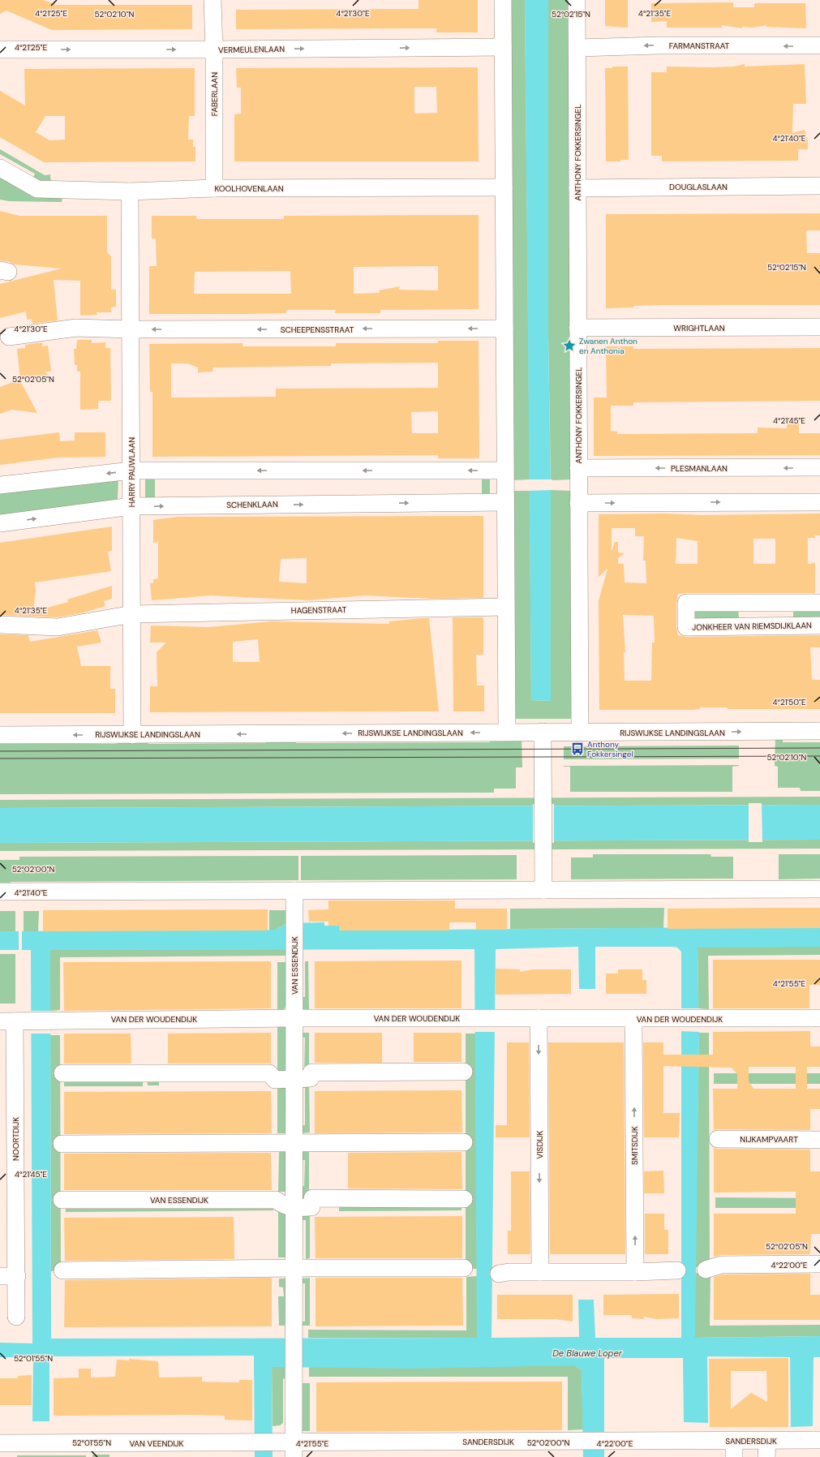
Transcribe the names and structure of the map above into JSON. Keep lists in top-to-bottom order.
{
  "streets": {
    "street": [
      "FARMANSTRAAT",
      "VERMEULENLAAN",
      "FABERLAAN",
      "ANTHONY FOKKERSINGEL",
      "DOUGLASLAAN",
      "KOOLHOVENLAAN",
      "WRIGHTLAAN",
      "SCHEEPENSSTRAAT",
      "PLESMANLAAN",
      "HARRY PAUWLAAN",
      "SCHENKLAAN",
      "HAGENSTRAAT",
      "JONKHEER VAN RIEMSDIJKLAAN",
      "RIJSWIJKSE LANDINGSLAAN",
      "VAN ESSENDIJK",
      "VAN DER WOUDENDIJK",
      "NOORTDIJK",
      "NIJKAMPVAART",
      "VISDIJK",
      "SMITSDIJK",
      "SANDERSDIJK",
      "VAN VEENDIJK"
    ]
  },
  "crossings": [
    ["FARMANSTRAAT", "ANTHONY FOKKERSINGEL"],
    ["VERMEULENLAAN", "FABERLAAN"],
    ["FABERLAAN", "KOOLHOVENLAAN"],
    ["ANTHONY FOKKERSINGEL", "DOUGLASLAAN"],
    ["ANTHONY FOKKERSINGEL", "WRIGHTLAAN"],
    ["ANTHONY FOKKERSINGEL", "PLESMANLAAN"],
    ["ANTHONY FOKKERSINGEL", "RIJSWIJKSE LANDINGSLAAN"],
    ["KOOLHOVENLAAN", "HARRY PAUWLAAN"],
    ["SCHEEPENSSTRAAT", "HARRY PAUWLAAN"],
    ["HARRY PAUWLAAN", "SCHENKLAAN"],
    ["HARRY PAUWLAAN", "HAGENSTRAAT"],
    ["HARRY PAUWLAAN", "RIJSWIJKSE LANDINGSLAAN"],
    ["VAN ESSENDIJK", "VAN DER WOUDENDIJK"],
    ["VAN ESSENDIJK", "SANDERSDIJK"],
    ["VAN ESSENDIJK", "VAN VEENDIJK"],
    ["VAN DER WOUDENDIJK", "NOORTDIJK"],
    ["VAN DER WOUDENDIJK", "VISDIJK"],
    ["VAN DER WOUDENDIJK", "SMITSDIJK"],
    ["SANDERSDIJK", "VAN VEENDIJK"]
  ],
  "one_way": [
    "FARMANSTRAAT",
    "VERMEULENLAAN",
    "VISDIJK",
    "SMITSDIJK"
  ],
  "water": ["De Blauwe Loper"],
  "places": {
    "place": ["Zwanen Anthon en Anthonia"],
    "bus stop": ["Anthony Fokkersingel"]
  },
  "coordinates": [
    "4°21'25\"E",
    "4°21'30\"E",
    "4°21'35\"E",
    "52°02'10\"N",
    "52°02'15\"N",
    "4°21'40\"E",
    "52°02'05\"N",
    "4°21'45\"E",
    "4°21'50\"E",
    "52°02'00\"N",
    "4°21'55\"E",
    "4°22'00\"E",
    "52°01'55\"N"
  ]
}
